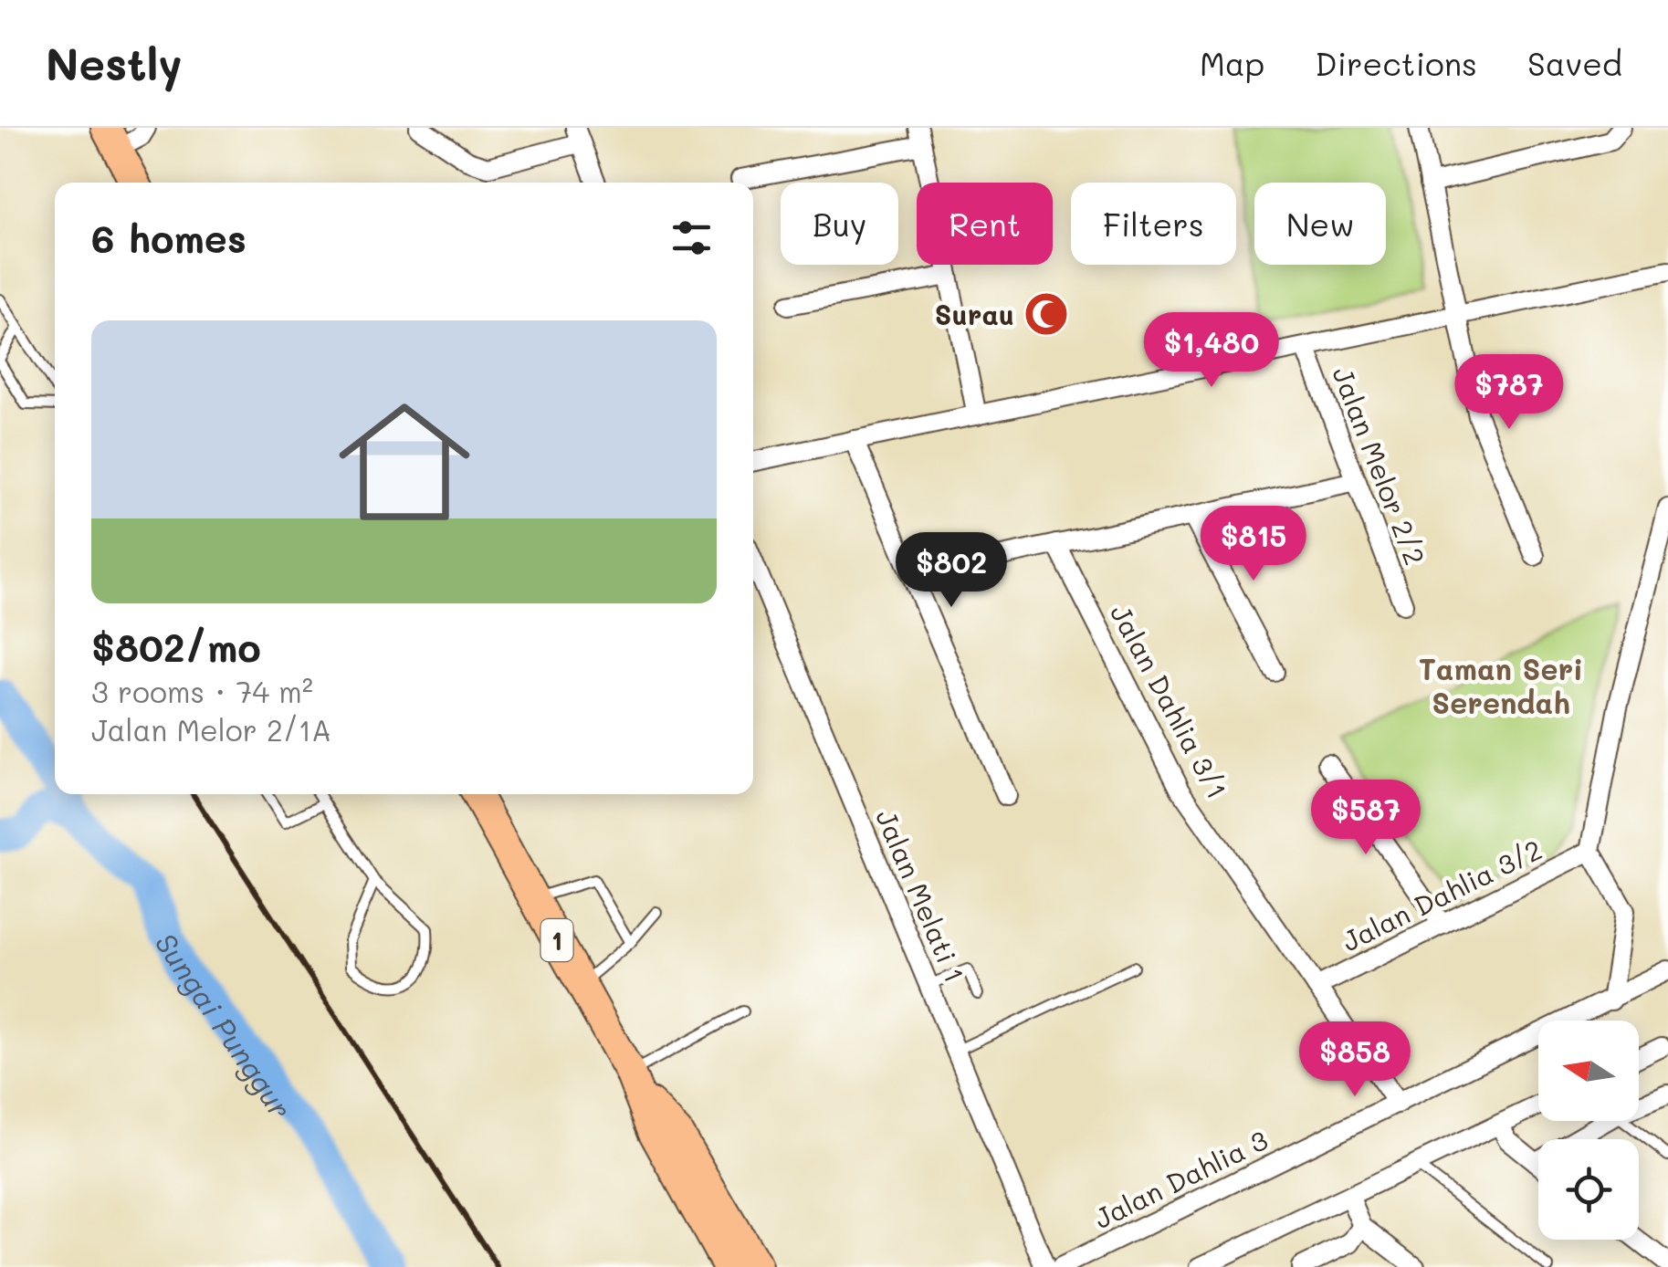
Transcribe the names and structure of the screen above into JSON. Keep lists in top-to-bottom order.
{
  "streets": {
    "main road": ["1"],
    "street": [
      "Jalan Melor 2/2",
      "Jalan Dahlia 3/1",
      "Jalan Dahlia 3/2",
      "Jalan Melati 1",
      "Jalan Dahlia 3"
    ]
  },
  "crossings": [
    ["Jalan Dahlia 3/1", "Jalan Dahlia 3/2"],
    ["Jalan Dahlia 3/1", "Jalan Dahlia 3"]
  ],
  "districts": ["Taman Seri Serendah"],
  "water": ["Sungai Punggur"],
  "places": {
    "mosque": ["Surau"]
  },
  "north": "left",
  "page": {
    "header": "Nestly",
    "nav": ["Map", "Directions", "Saved"],
    "chip": [
      "Buy",
      "Rent",
      "Filters",
      "New"
    ],
    "heading": "6 homes",
    "list": [
      {
        "name": "$802/mo",
        "note": "3 rooms · 74 m² · Jalan Melor 2/1A"
      }
    ],
    "price": [
      "$1,480",
      "$787",
      "$815",
      "$802",
      "$587",
      "$858"
    ]
  }
}
